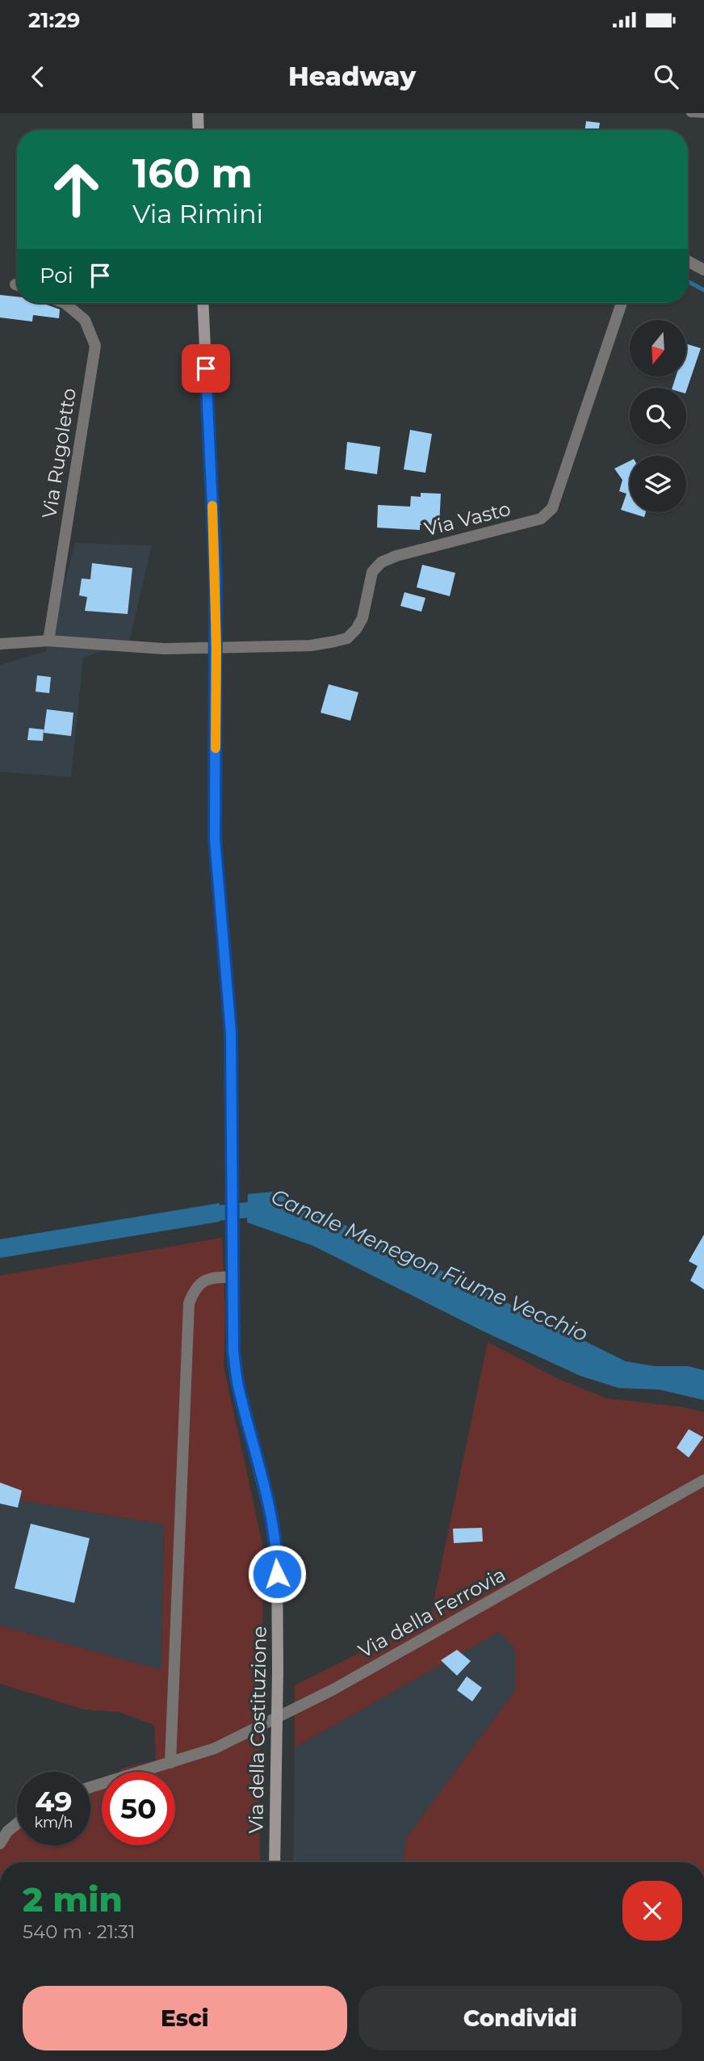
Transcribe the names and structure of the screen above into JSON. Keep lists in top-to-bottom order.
{
  "streets": {
    "main road": ["Via della Costituzione"],
    "street": ["Via Rugoletto", "Via Vasto", "Via della Ferrovia"]
  },
  "crossings": [
    ["Via Vasto", "Via della Costituzione"]
  ],
  "water": ["Canale Menegon Fiume Vecchio"],
  "north": "bottom",
  "page": {
    "status": "21:29",
    "header": "Headway",
    "turn": ["160 m", "Via Rimini"],
    "then": "Poi",
    "speed": "49 km/h",
    "limit": "50",
    "heading": ["2 min", "540 m · 21:31"],
    "buttons": ["Esci", "Condividi"]
  }
}
